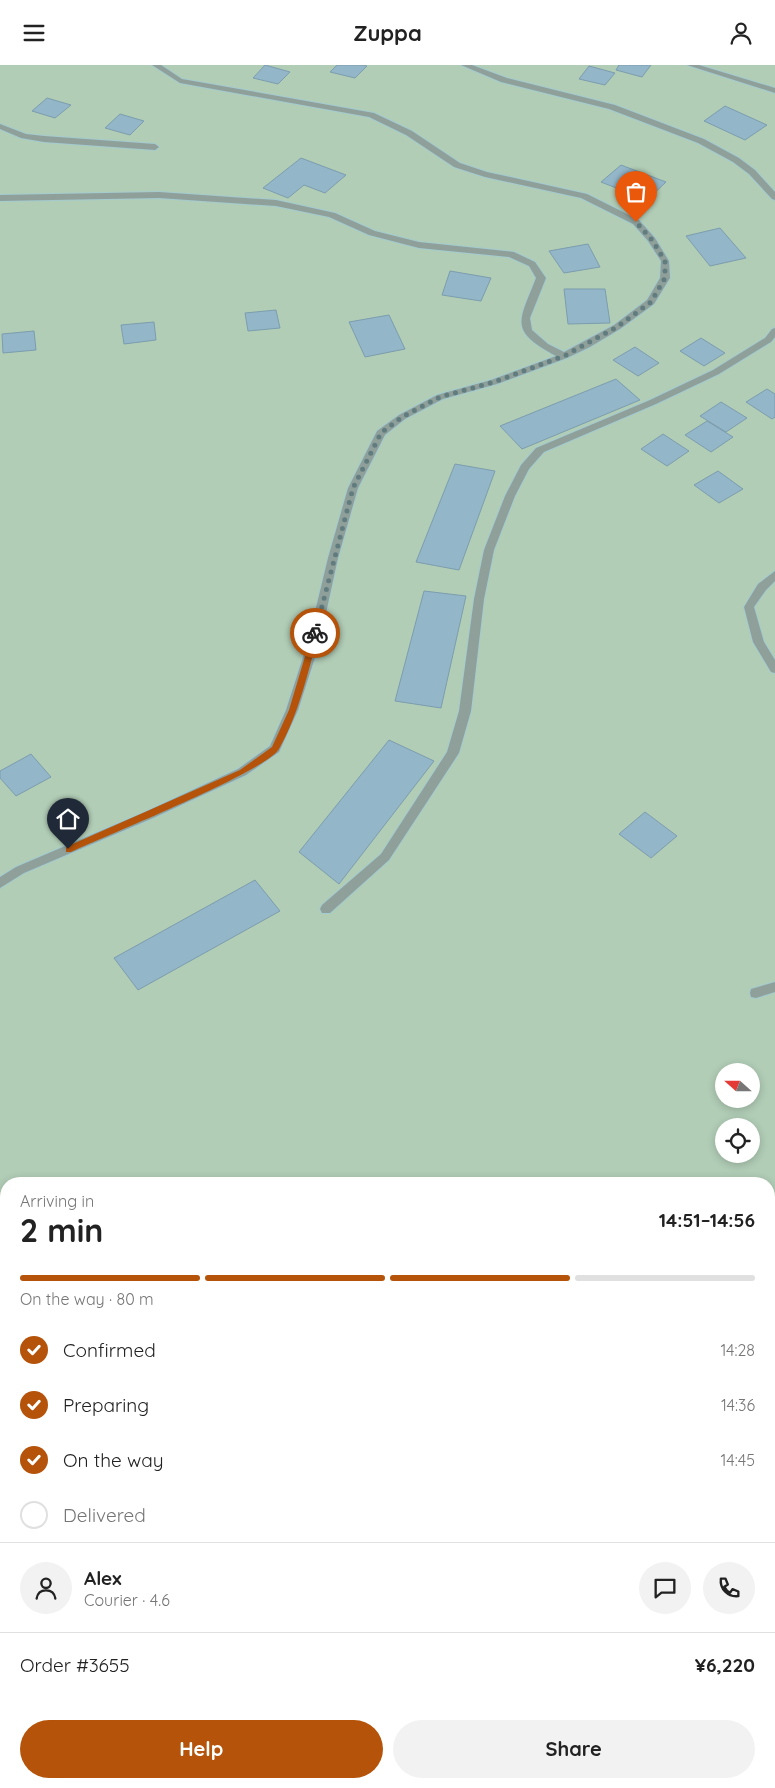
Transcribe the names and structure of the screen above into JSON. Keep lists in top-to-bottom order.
{
  "north": "left",
  "page": {
    "header": "Zuppa",
    "heading": ["2 min", "Arriving in", "14:51–14:56"],
    "panel": [
      "Alex",
      "Courier · 4.6",
      "Order #3655",
      "¥6,220"
    ],
    "bar": "On the way · 80 m",
    "list": [
      ["Confirmed", "14:28"],
      ["Preparing", "14:36"],
      ["On the way", "14:45"],
      "Delivered"
    ],
    "buttons": ["Help", "Share"]
  }
}
